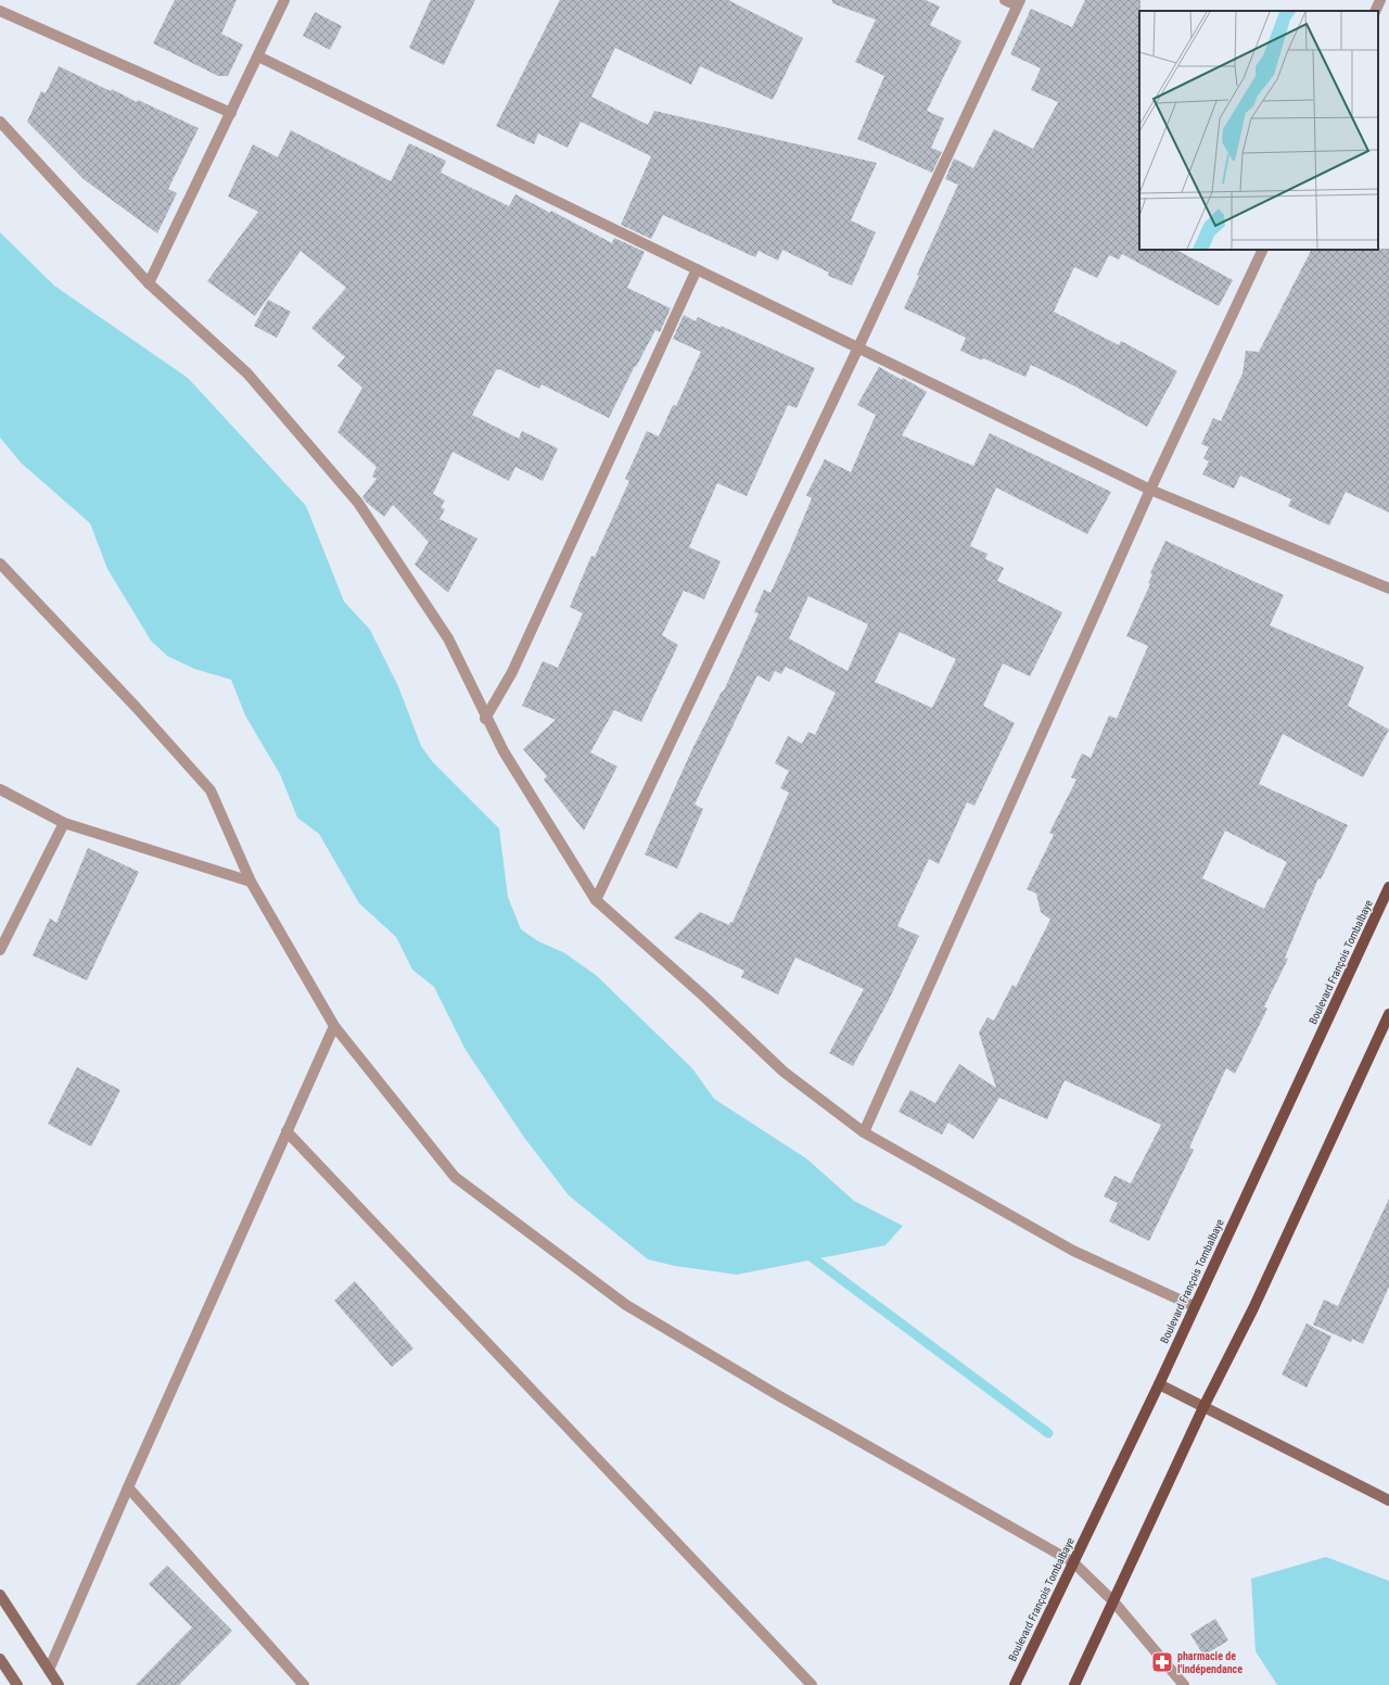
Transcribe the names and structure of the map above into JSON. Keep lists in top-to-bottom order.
{
  "streets": {
    "main road": ["Boulevard François Tombalbaye"]
  },
  "places": {
    "pharmacy": ["pharmacie de l'indépendance"]
  }
}
